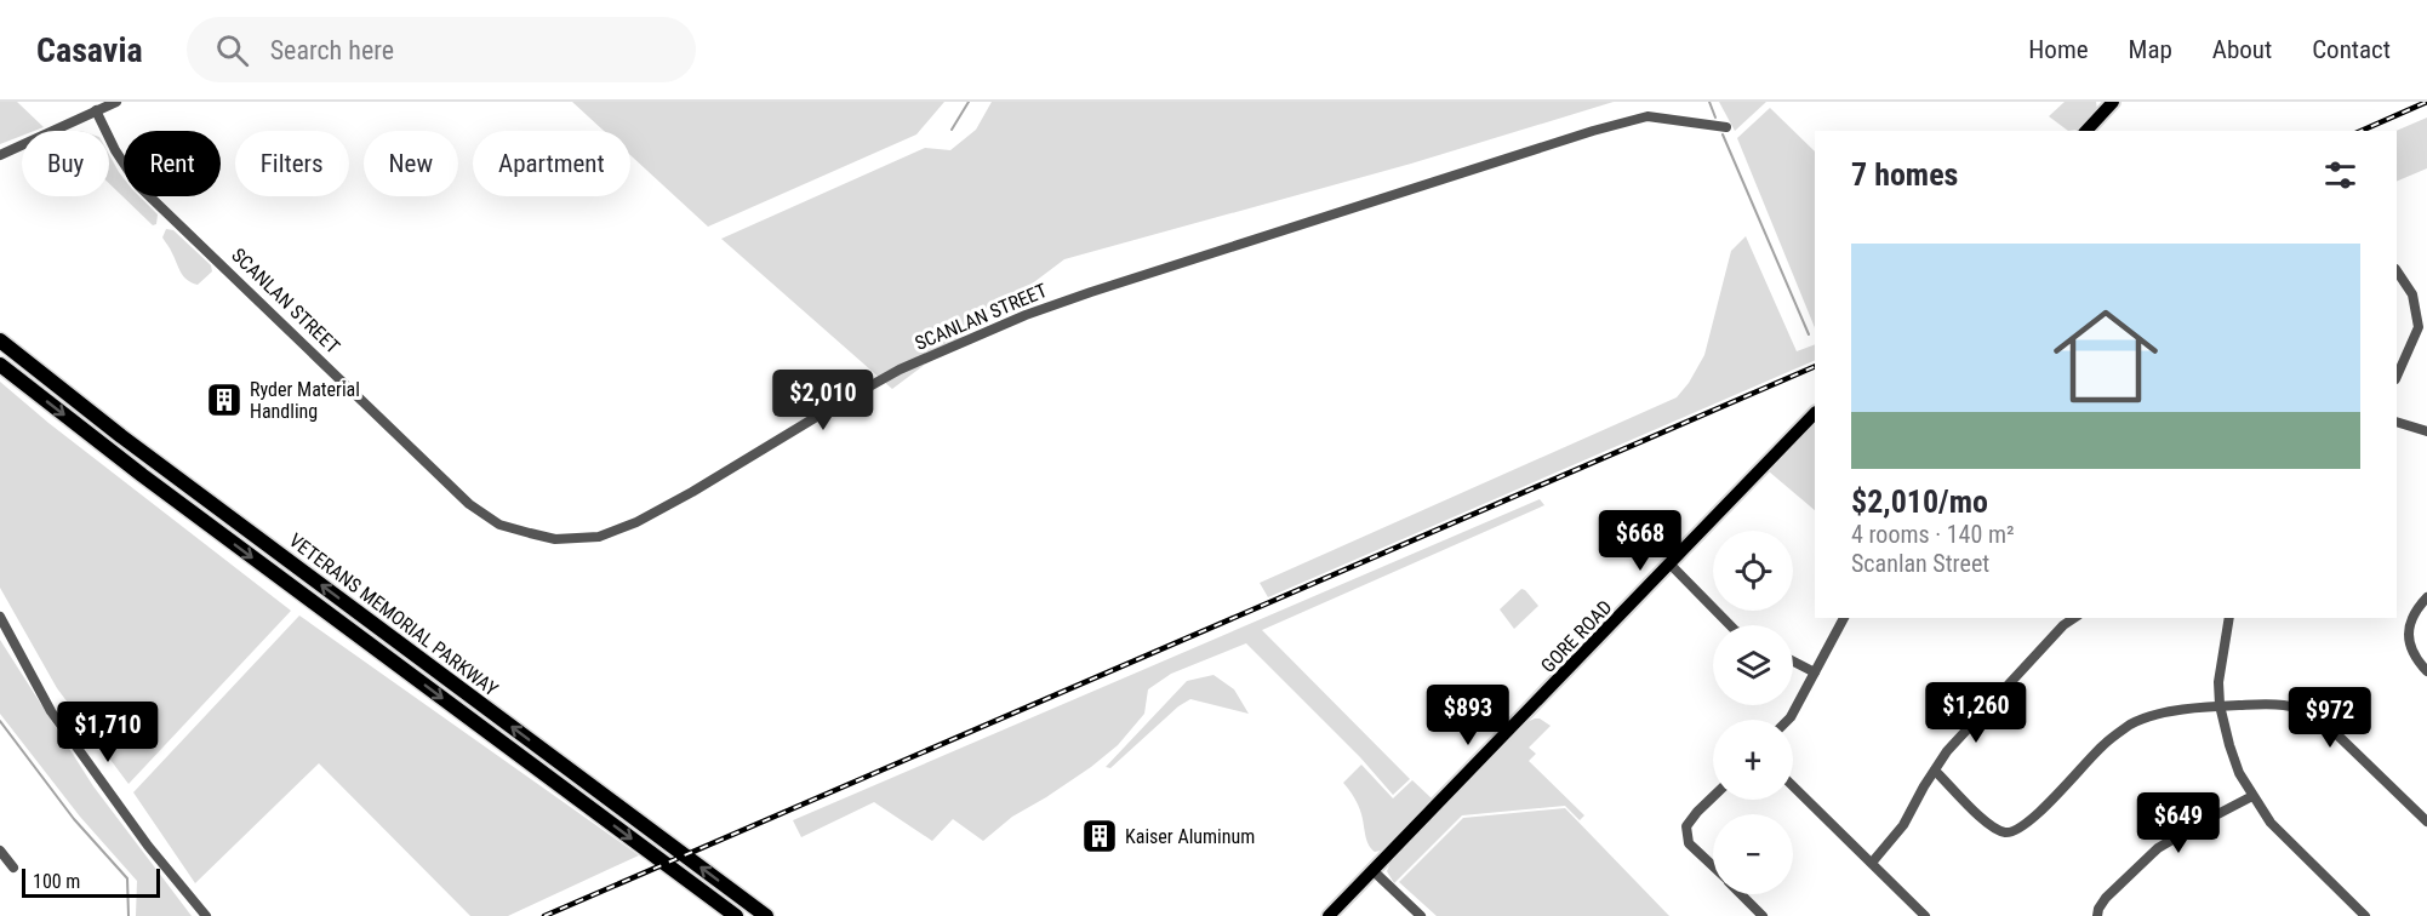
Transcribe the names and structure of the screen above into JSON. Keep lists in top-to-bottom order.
{
  "streets": {
    "highway": ["VETERANS MEMORIAL PARKWAY"],
    "main road": ["GORE ROAD"],
    "street": ["SCANLAN STREET"]
  },
  "places": {
    "building": ["Ryder Material Handling", "Kaiser Aluminum"]
  },
  "scale_bar": "100 m",
  "page": {
    "header": "Casavia",
    "search": "Search here",
    "nav": [
      "Home",
      "Map",
      "About",
      "Contact"
    ],
    "chip": [
      "Buy",
      "Rent",
      "Filters",
      "New",
      "Apartment"
    ],
    "heading": "7 homes",
    "list": [
      {
        "name": "$2,010/mo",
        "note": "4 rooms · 140 m² · Scanlan Street"
      }
    ],
    "price": [
      "$2,010",
      "$668",
      "$1,260",
      "$893",
      "$972",
      "$1,710",
      "$649"
    ],
    "map_buttons": ["+", "−"],
    "scale": "100 m"
  }
}
